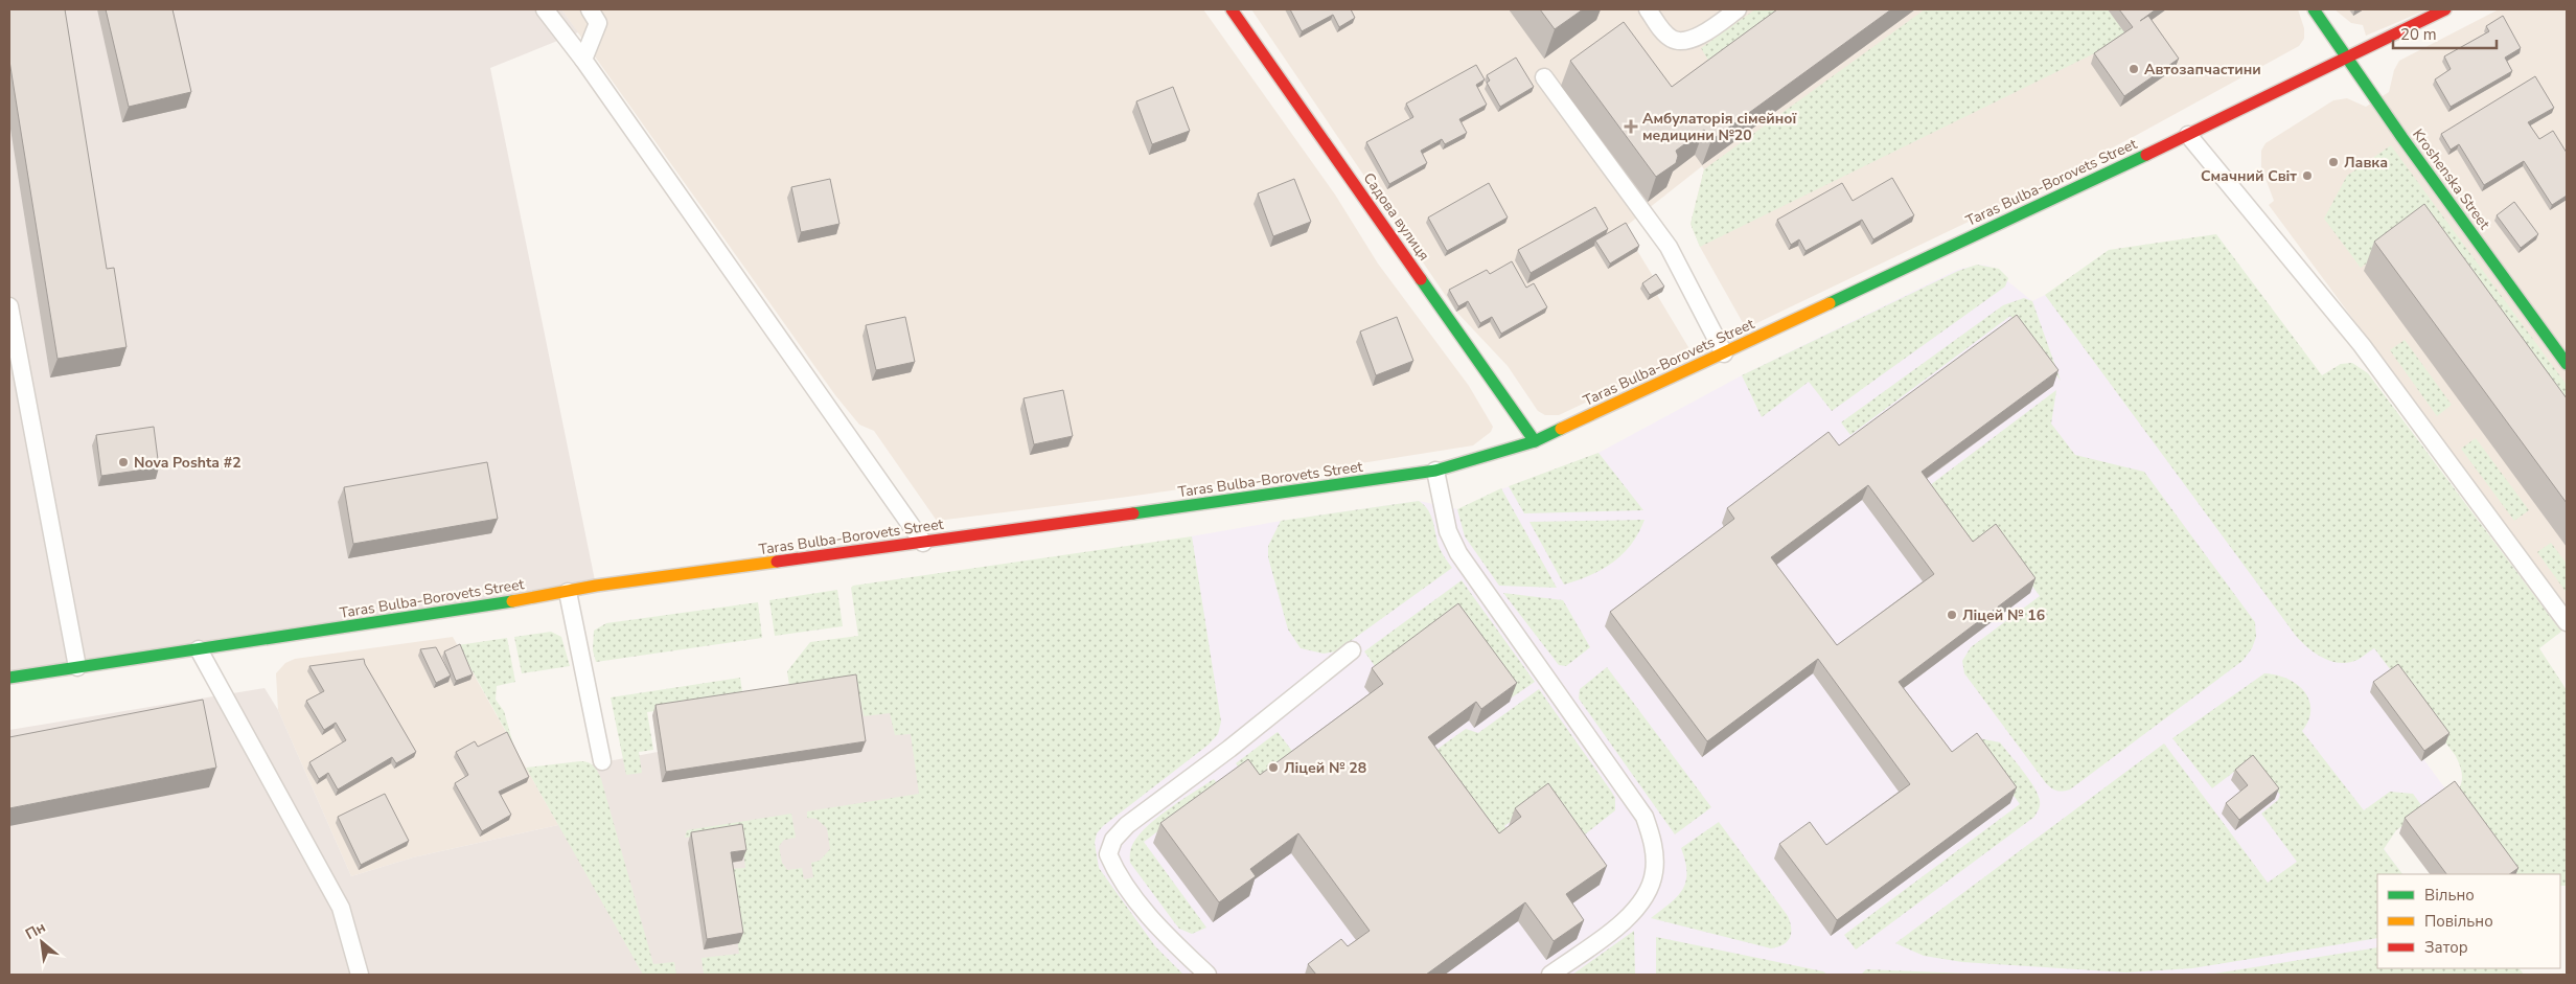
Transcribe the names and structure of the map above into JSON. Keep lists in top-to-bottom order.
{
  "streets": {
    "street": ["Kroshenska Street", "Taras Bulba-Borovets Street", "Садова вулиця"]
  },
  "crossings": [
    ["Kroshenska Street", "Taras Bulba-Borovets Street"],
    ["Taras Bulba-Borovets Street", "Садова вулиця"]
  ],
  "places": {
    "other": [
      "Автозапчастини",
      "Лавка",
      "Смачний Світ",
      "Nova Poshta #2",
      "Ліцей № 16",
      "Ліцей № 28"
    ],
    "health": ["Амбулаторія сімейної медицини №20"]
  },
  "legend": ["Вільно", "Повільно", "Затор"],
  "scale_bar": "20 m",
  "north": "top left"
}
